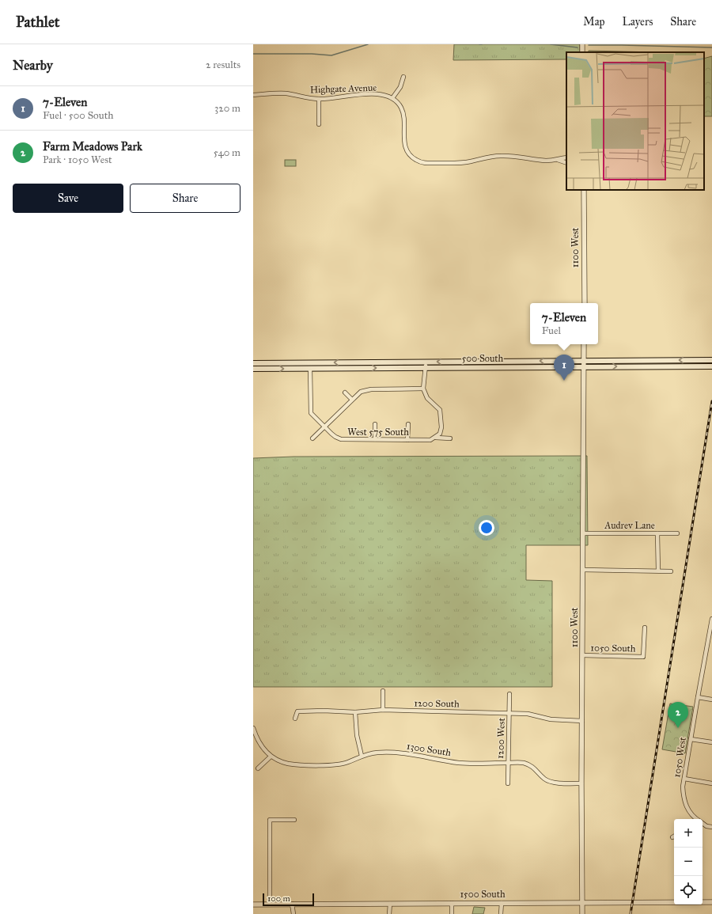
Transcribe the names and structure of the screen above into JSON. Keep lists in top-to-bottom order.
{
  "streets": {
    "main road": ["500 South"],
    "street": [
      "Highgate Avenue",
      "1100 West",
      "West 575 South",
      "Audrev Lane",
      "1050 South",
      "1200 South",
      "1200 West",
      "1300 South",
      "1050 West",
      "1500 South"
    ]
  },
  "crossings": [
    ["1100 West", "500 South"],
    ["1100 West", "Audrev Lane"],
    ["1100 West", "1050 South"],
    ["1100 West", "1200 South"],
    ["1100 West", "1300 South"],
    ["1100 West", "1500 South"],
    ["500 South", "West 575 South"],
    ["1200 South", "1200 West"],
    ["1200 West", "1300 South"]
  ],
  "scale_bar": "100 m",
  "page": {
    "header": "Pathlet",
    "nav": ["Map", "Layers", "Share"],
    "heading": ["Nearby", "2 results"],
    "list": [
      {
        "mark": "1",
        "name": "7-Eleven",
        "note": "Fuel · 500 South",
        "value": "320 m"
      },
      {
        "mark": "2",
        "name": "Farm Meadows Park",
        "note": "Park · 1050 West",
        "value": "540 m"
      }
    ],
    "buttons": ["Save", "Share"],
    "popup": ["7-Eleven", "Fuel"],
    "pins": ["1", "2"],
    "map_buttons": ["+", "−"],
    "scale": "100 m"
  }
}
